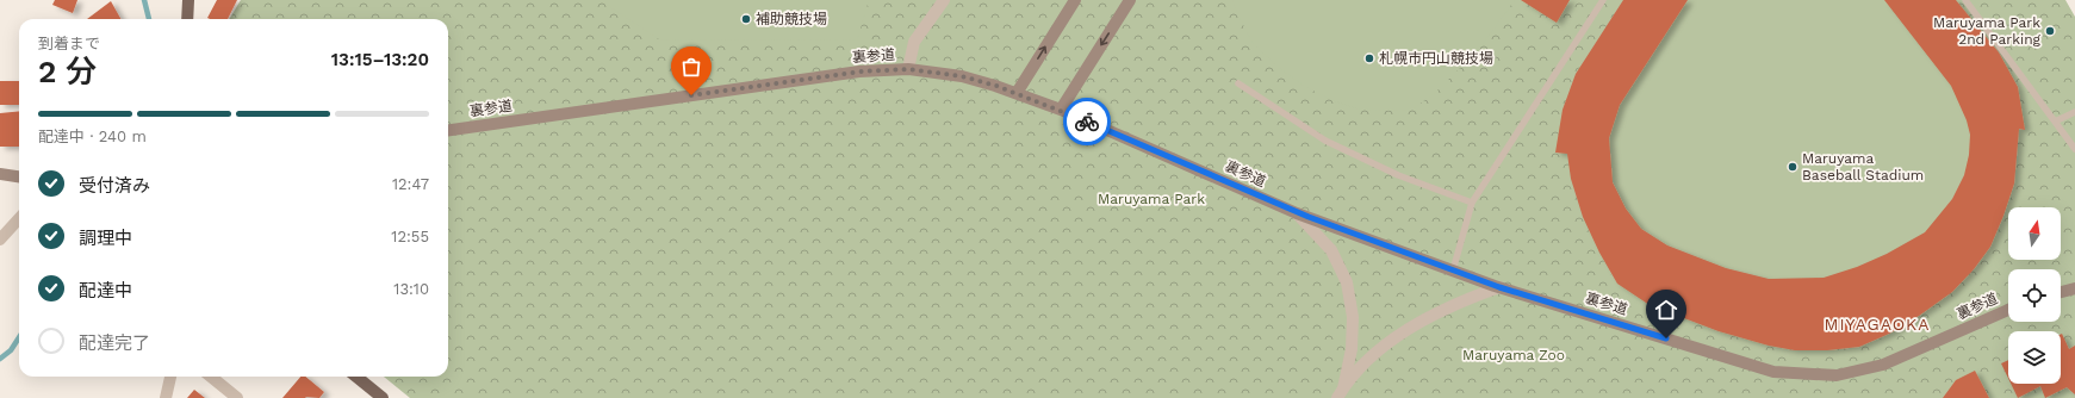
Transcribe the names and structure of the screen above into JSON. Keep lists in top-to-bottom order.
{
  "streets": {
    "street": ["裏参道"]
  },
  "districts": ["MIYAGAOKA"],
  "parks": ["Maruyama Park", "Maruyama Zoo"],
  "places": [
    "補助競技場",
    "Maruyama Park 2nd Parking",
    "札幌市円山競技場",
    "Maruyama Baseball Stadium"
  ],
  "north": "top",
  "page": {
    "heading": ["2 分", "到着まで", "13:15–13:20"],
    "bar": "配達中 · 240 m",
    "list": [
      ["受付済み", "12:47"],
      ["調理中", "12:55"],
      ["配達中", "13:10"],
      "配達完了"
    ]
  }
}
